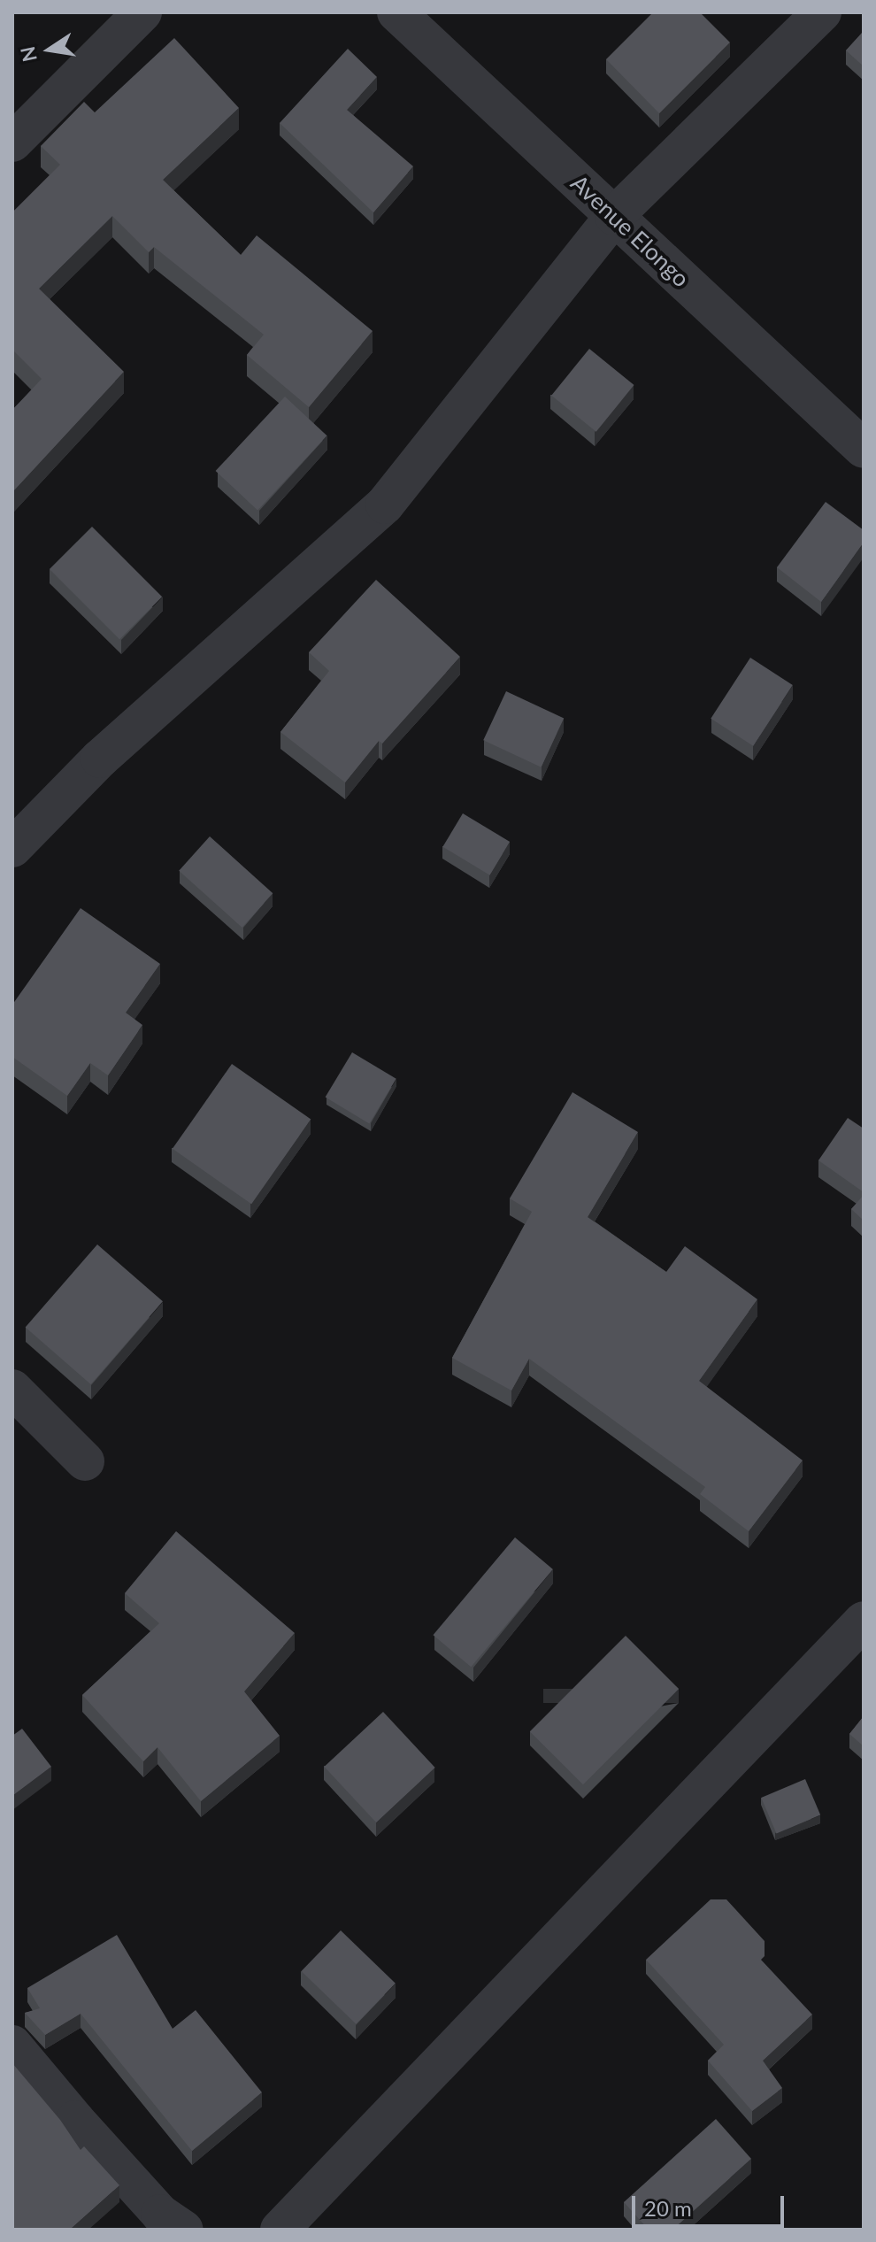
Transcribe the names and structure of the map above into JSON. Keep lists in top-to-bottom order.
{
  "streets": {
    "street": ["Avenue Elongo"]
  },
  "scale_bar": "20 m",
  "north": "left"
}
